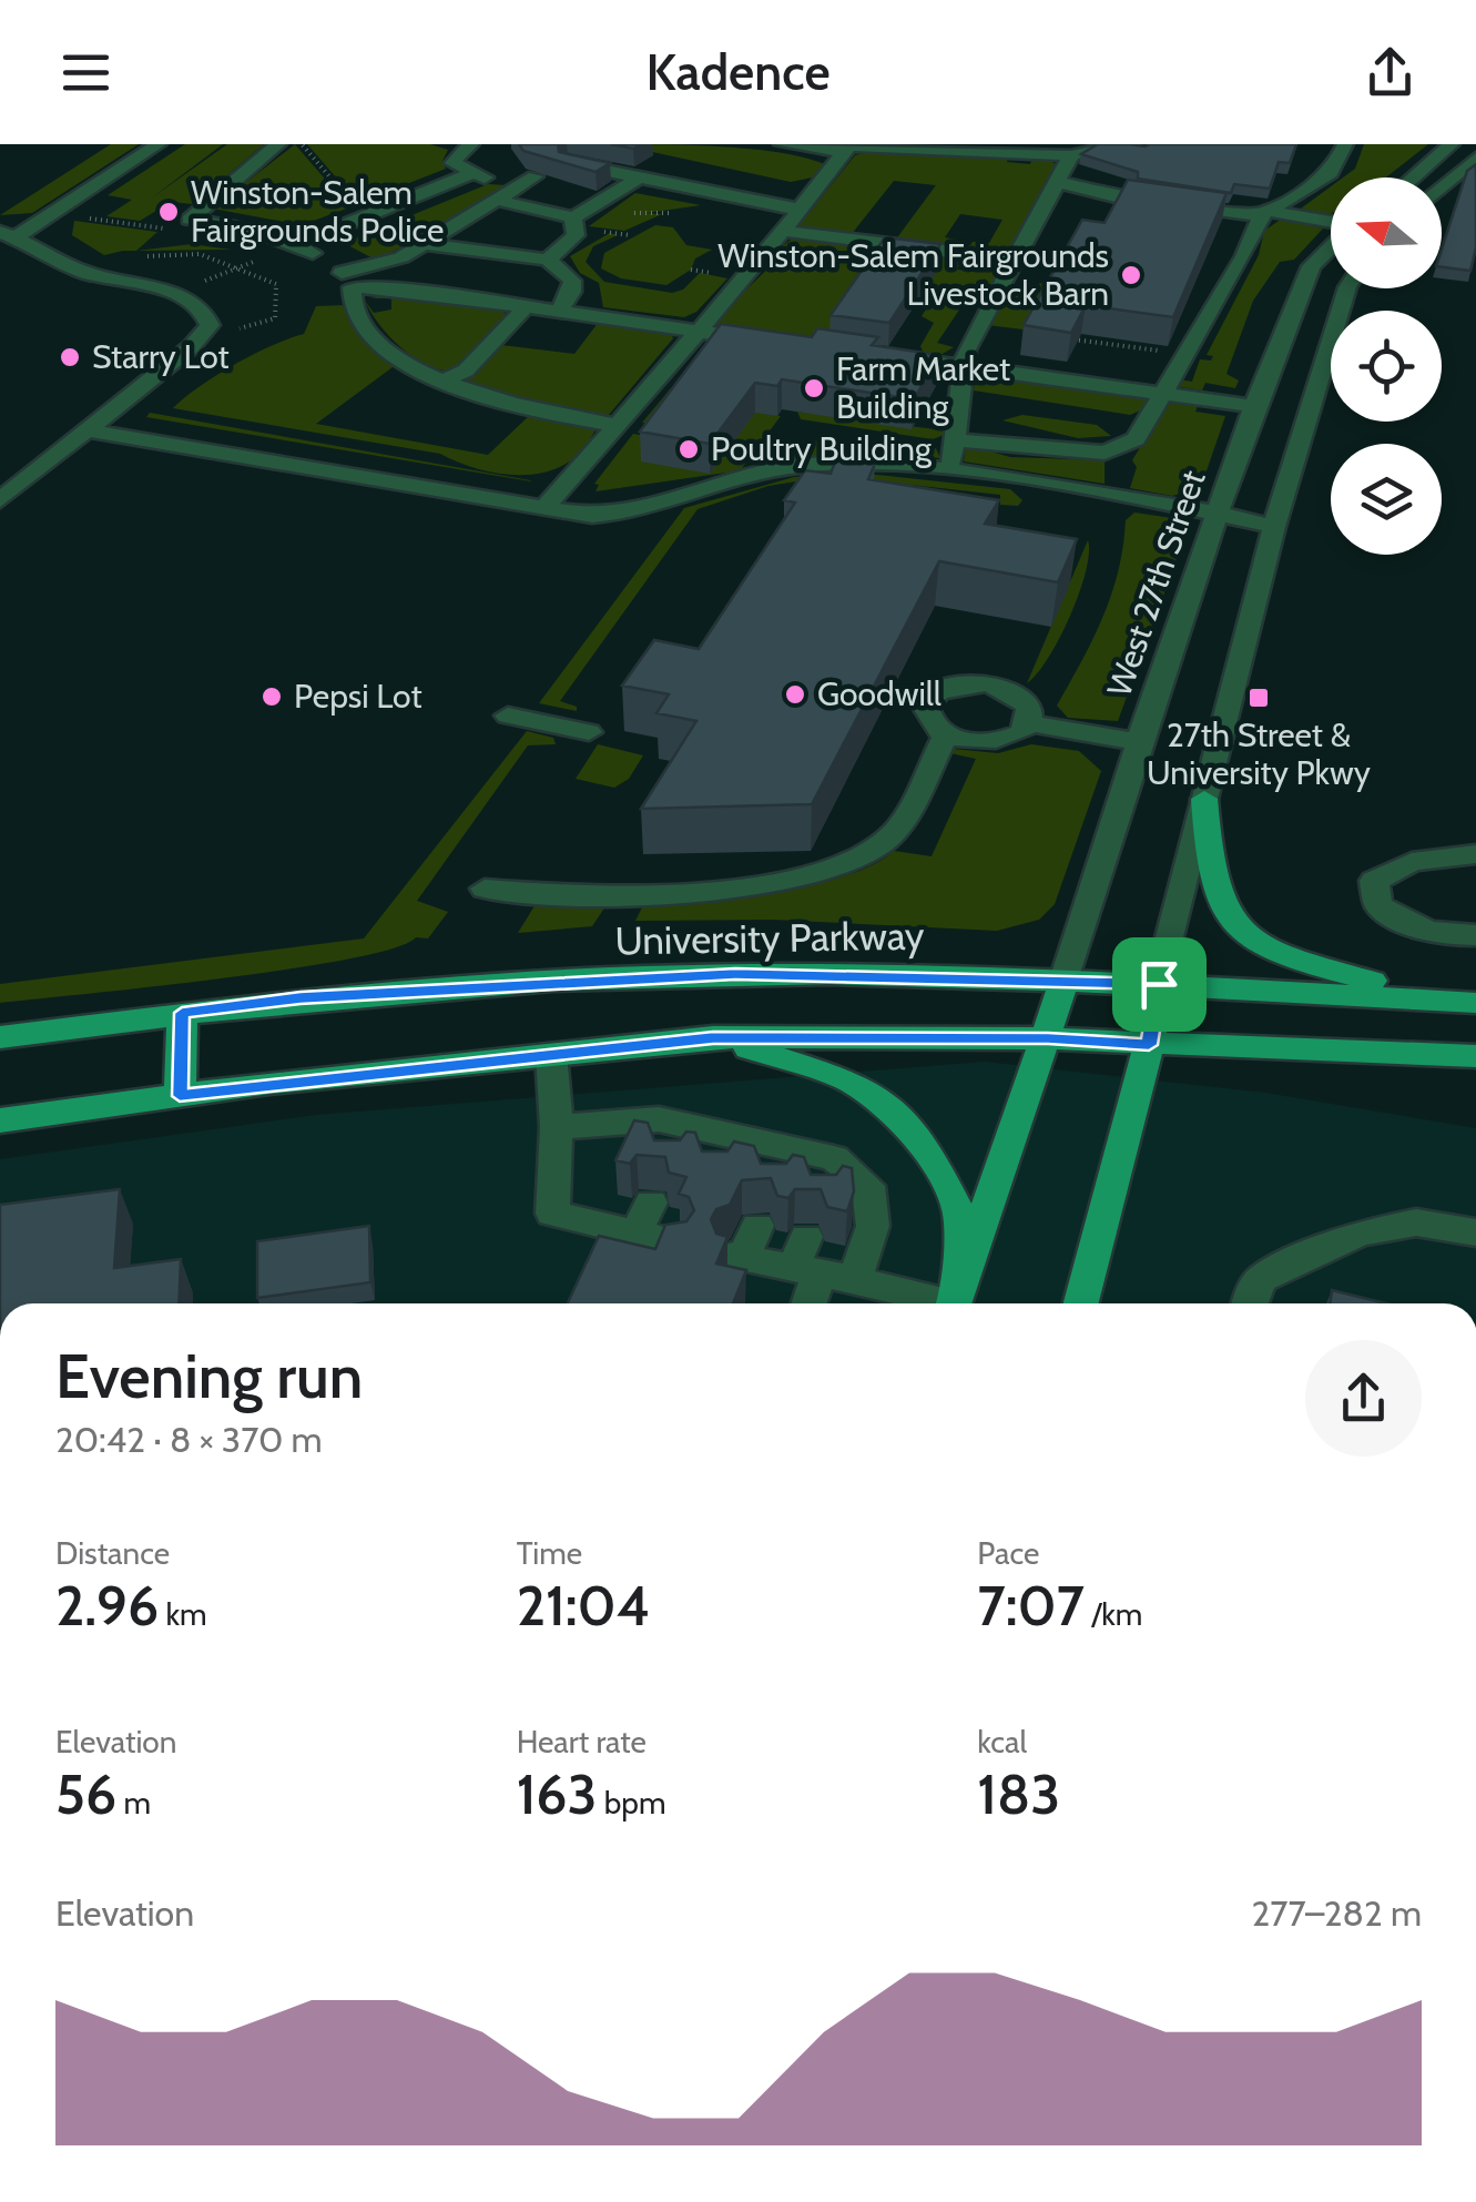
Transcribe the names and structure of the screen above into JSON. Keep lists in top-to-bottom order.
{
  "streets": {
    "main road": ["University Parkway"],
    "street": ["West 27th Street"]
  },
  "crossings": [
    ["West 27th Street", "University Parkway"]
  ],
  "places": {
    "other": [
      "Winston-Salem Fairgrounds Police",
      "Winston-Salem Fairgrounds Livestock Barn",
      "Starry Lot",
      "Farm Market Building",
      "Poultry Building",
      "Goodwill",
      "Pepsi Lot"
    ],
    "transit": ["27th Street & University Pkwy"]
  },
  "north": "left",
  "page": {
    "header": "Kadence",
    "heading": ["Evening run", "20:42 · 8 × 370 m"],
    "stats": [
      ["Distance", "2.96 km"],
      ["Time", "21:04"],
      ["Pace", "7:07 /km"],
      ["Elevation", "56 m"],
      ["Heart rate", "163 bpm"],
      ["kcal", "183"]
    ],
    "chart": ["Elevation", "277–282 m"]
  }
}
